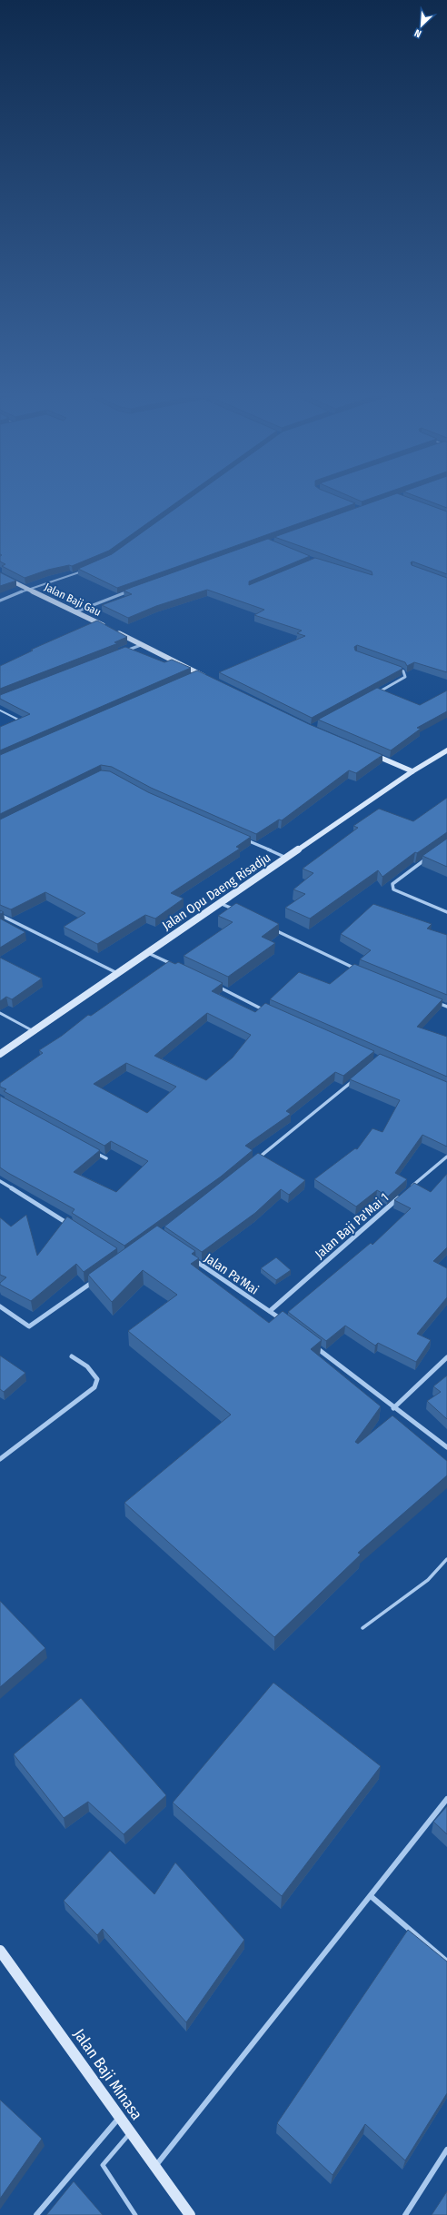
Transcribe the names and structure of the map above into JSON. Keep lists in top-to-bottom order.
{
  "streets": {
    "main road": ["Jalan Baji Gau", "Jalan Opu Daeng Risadju", "Jalan Baji Minasa"],
    "street": ["Jalan Baji Pa'Mai 1", "Jalan Pa'Mai"]
  },
  "crossings": [
    ["Jalan Baji Pa'Mai 1", "Jalan Pa'Mai"]
  ],
  "north": "bottom left"
}
